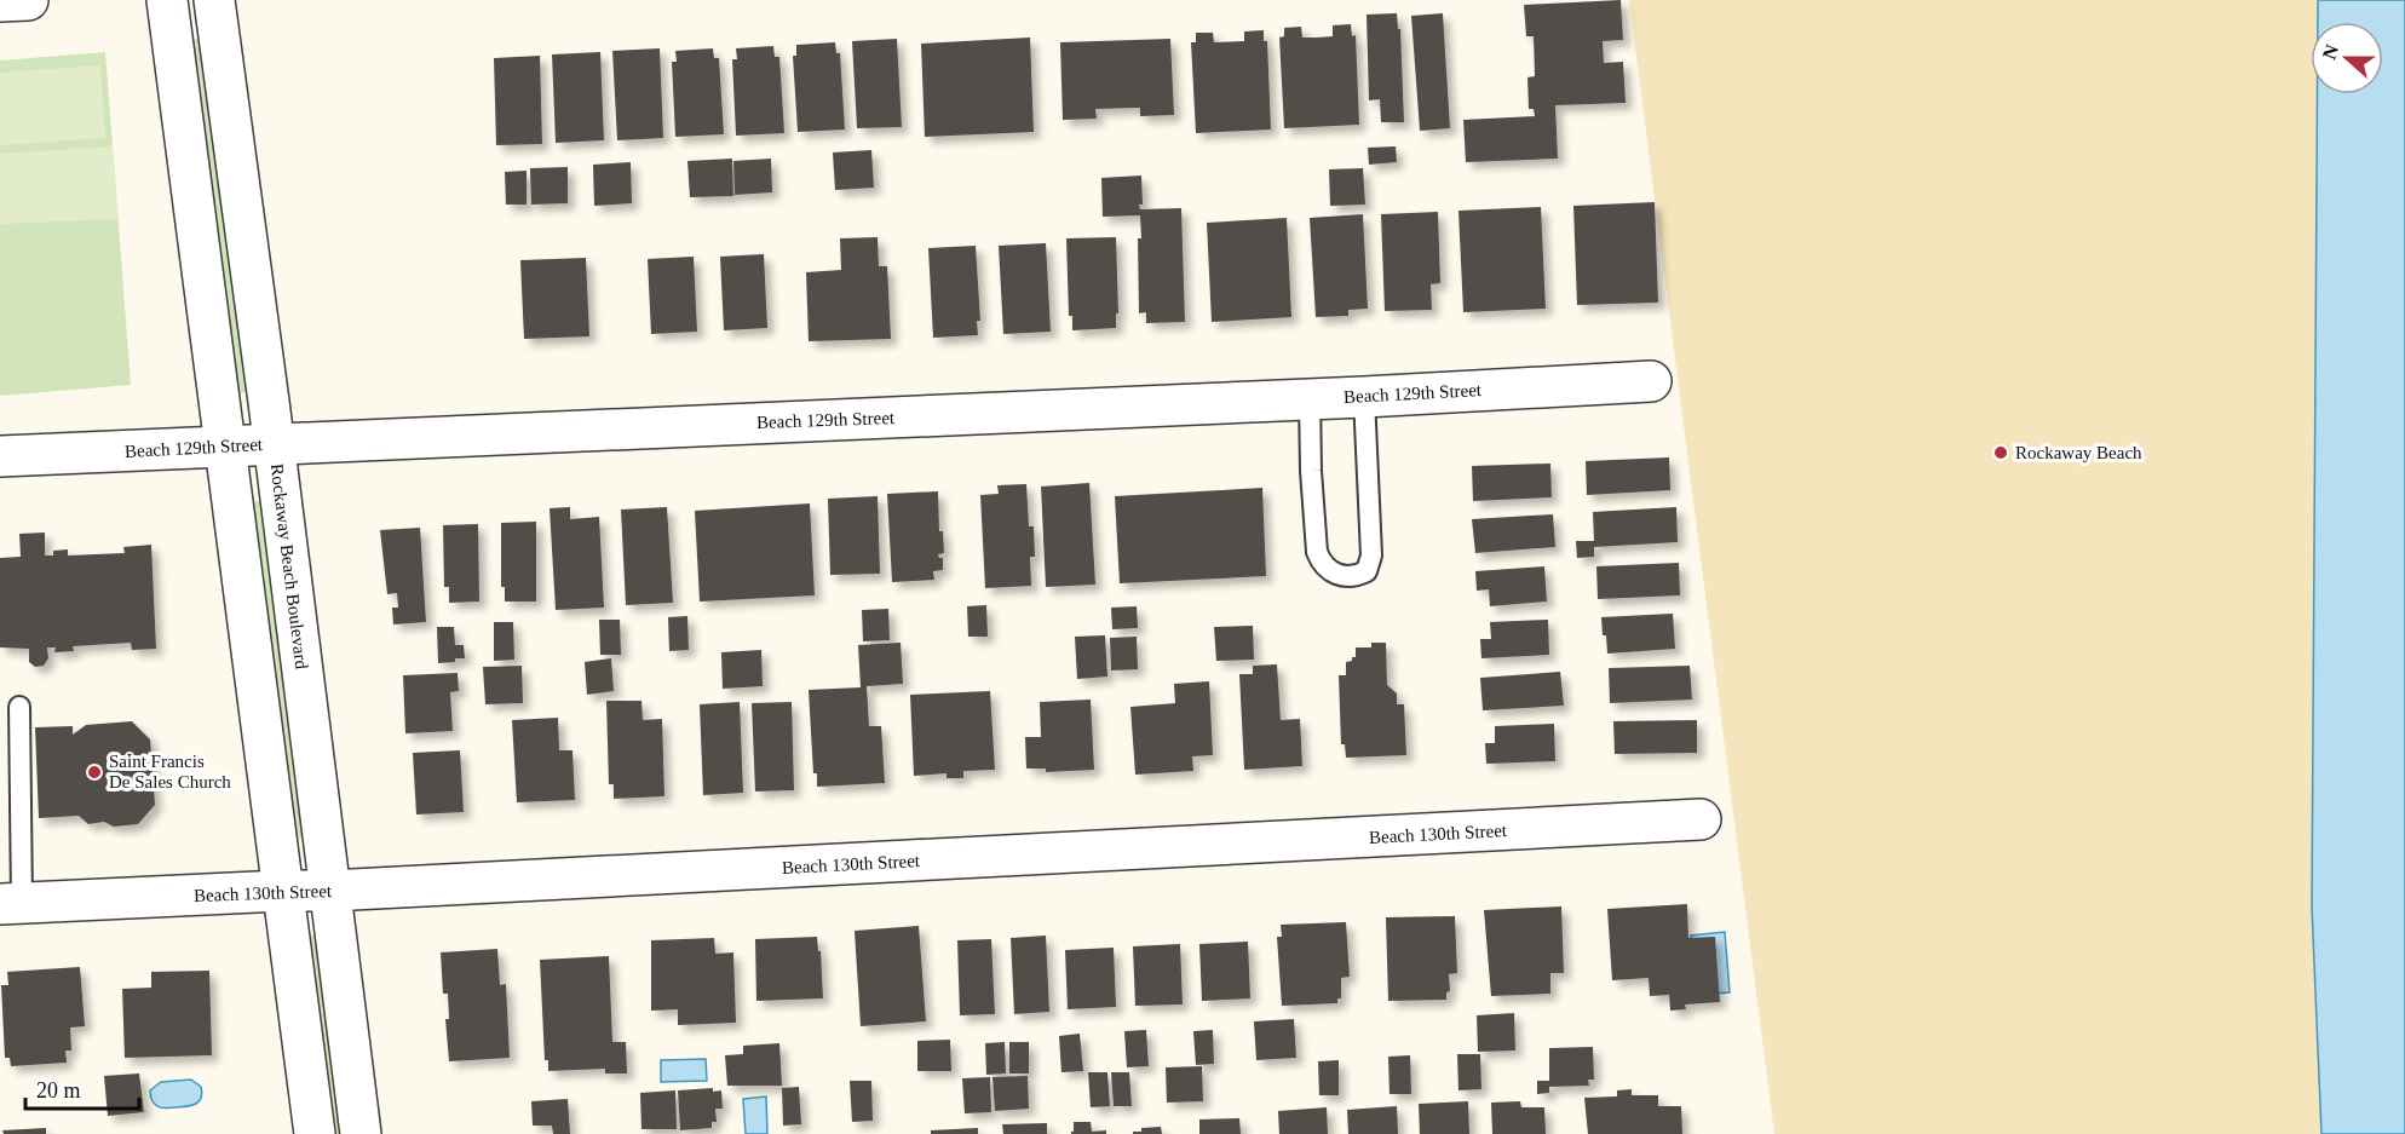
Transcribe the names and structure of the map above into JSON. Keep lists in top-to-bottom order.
{
  "streets": {
    "street": ["Beach 129th Street", "Rockaway Beach Boulevard", "Beach 130th Street"]
  },
  "crossings": [
    ["Beach 129th Street", "Rockaway Beach Boulevard"],
    ["Rockaway Beach Boulevard", "Beach 130th Street"]
  ],
  "places": ["Rockaway Beach", "Saint Francis De Sales Church"],
  "scale_bar": "20 m",
  "north": "left"
}
